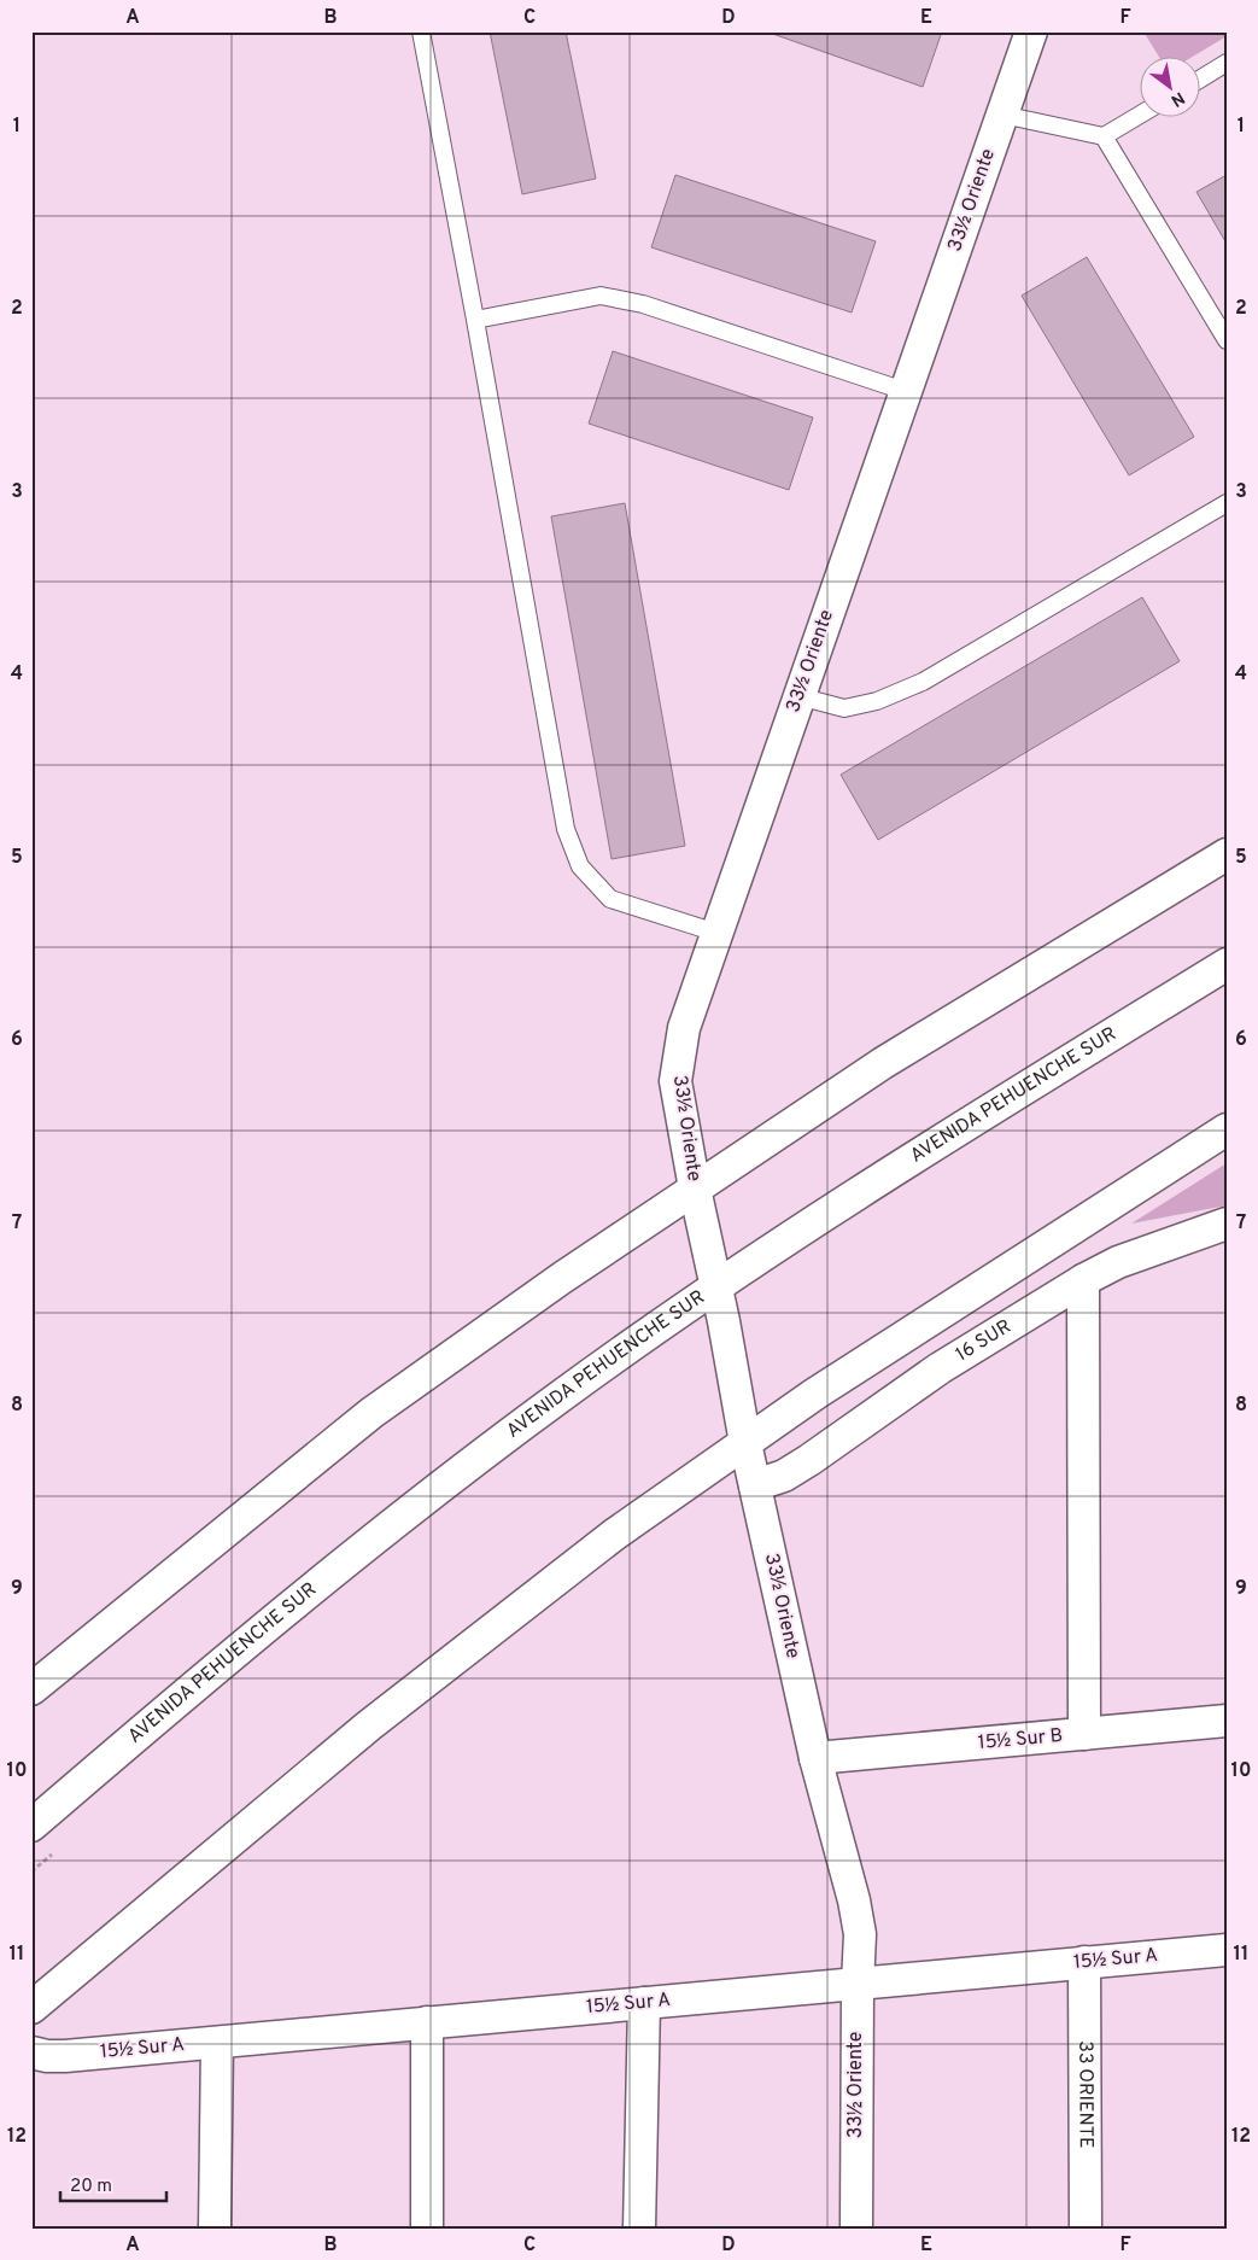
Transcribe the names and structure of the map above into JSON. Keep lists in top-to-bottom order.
{
  "streets": {
    "street": [
      "33½ Oriente",
      "AVENIDA PEHUENCHE SUR",
      "16 SUR",
      "15½ Sur B",
      "15½ Sur A",
      "33 ORIENTE"
    ]
  },
  "crossings": [
    ["33½ Oriente", "AVENIDA PEHUENCHE SUR"],
    ["33½ Oriente", "16 SUR"],
    ["33½ Oriente", "15½ Sur B"],
    ["33½ Oriente", "15½ Sur A"],
    ["15½ Sur A", "33 ORIENTE"]
  ],
  "scale_bar": "20 m",
  "north": "bottom right",
  "grid": {
    "columns": [
      "A",
      "B",
      "C",
      "D",
      "E",
      "F"
    ],
    "rows": [
      "1",
      "2",
      "3",
      "4",
      "5",
      "6",
      "7",
      "8",
      "9",
      "10",
      "11",
      "12"
    ]
  }
}
